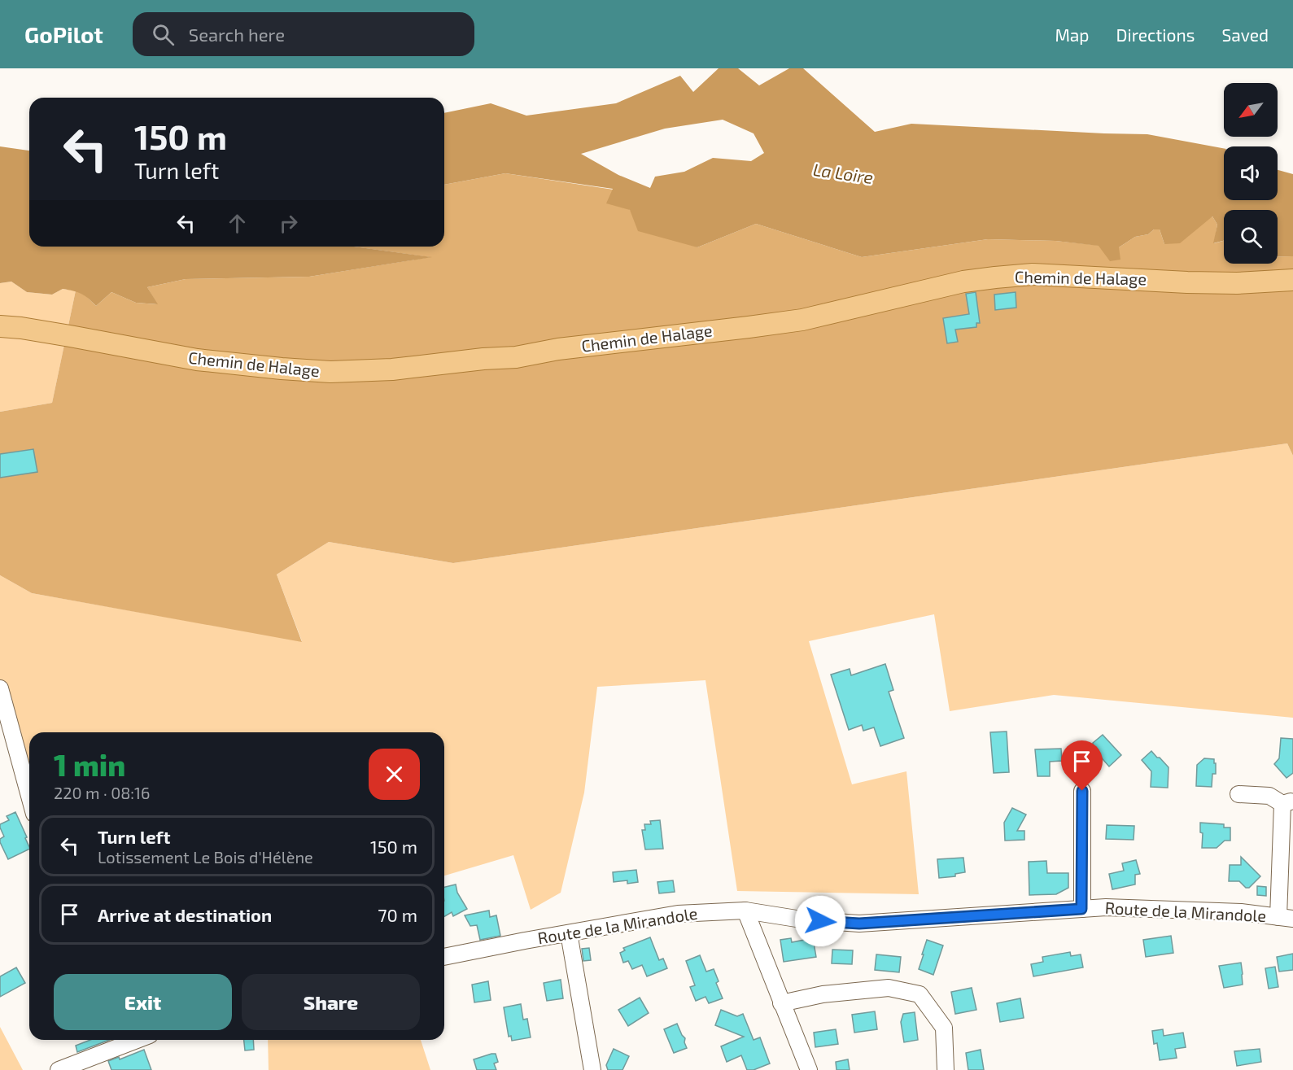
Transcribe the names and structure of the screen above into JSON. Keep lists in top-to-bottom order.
{
  "streets": {
    "main road": ["Chemin de Halage"],
    "street": ["Route de la Mirandole"]
  },
  "water": ["La Loire"],
  "north": "bottom left",
  "page": {
    "header": "GoPilot",
    "search": "Search here",
    "nav": ["Map", "Directions", "Saved"],
    "turn": ["150 m", "Turn left"],
    "heading": ["1 min", "220 m · 08:16"],
    "list": [
      {
        "name": "Turn left",
        "note": "Lotissement Le Bois d'Hélène",
        "value": "150 m"
      },
      {
        "name": "Arrive at destination",
        "value": "70 m"
      }
    ],
    "buttons": ["Exit", "Share"]
  }
}
